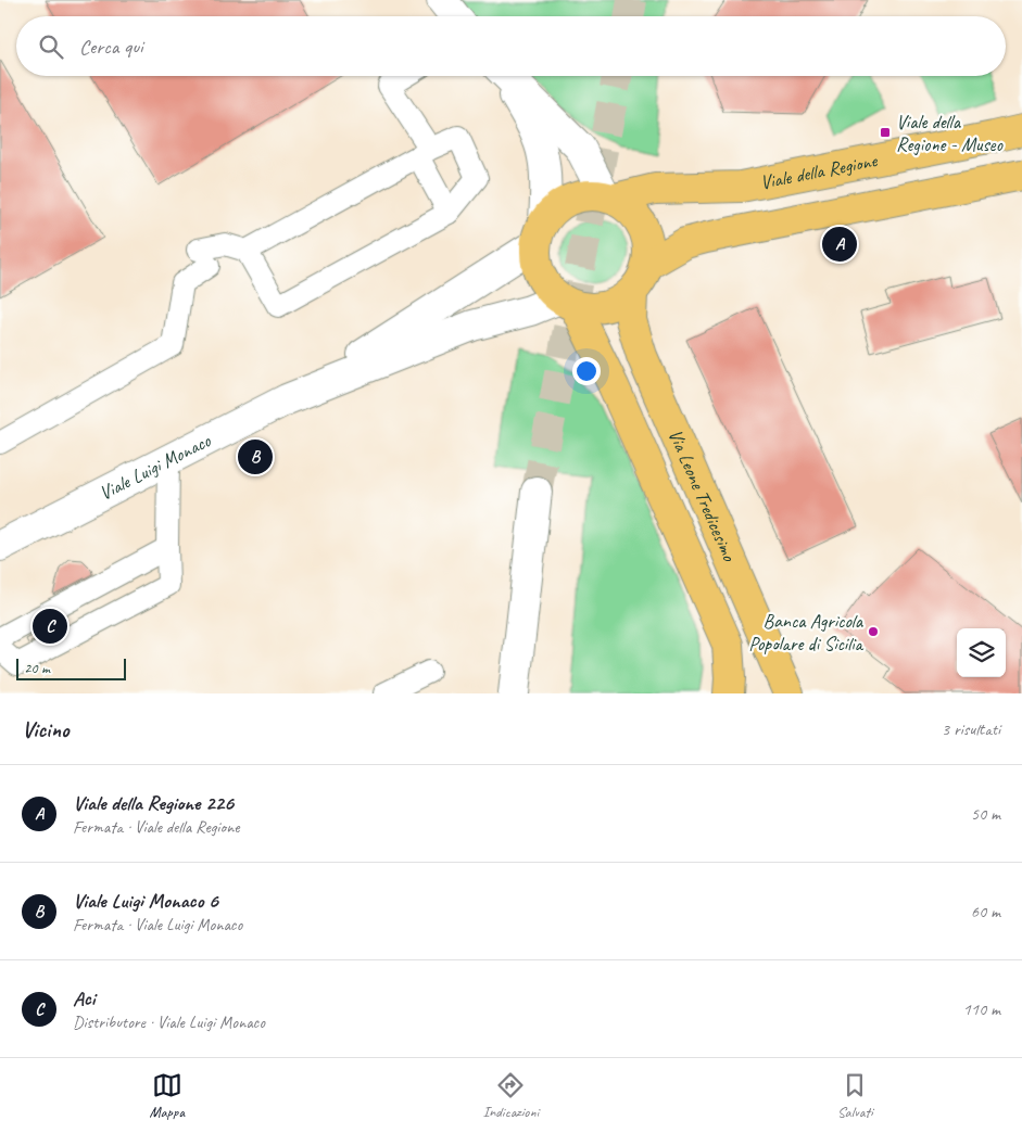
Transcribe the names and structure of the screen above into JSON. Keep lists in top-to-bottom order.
{
  "streets": {
    "main road": ["Viale della Regione", "Via Leone Tredicesimo"],
    "street": ["Viale Luigi Monaco"]
  },
  "crossings": [
    ["Viale della Regione", "Via Leone Tredicesimo"]
  ],
  "places": {
    "transit": ["Viale della Regione - Museo"],
    "other": ["Banca Agricola Popolare di Sicilia"]
  },
  "scale_bar": "20 m",
  "page": {
    "search": "Cerca qui",
    "pins": ["A", "B", "C"],
    "scale": "20 m",
    "heading": ["Vicino", "3 risultati"],
    "list": [
      {
        "mark": "A",
        "name": "Viale della Regione 226",
        "note": "Fermata · Viale della Regione",
        "value": "50 m"
      },
      {
        "mark": "B",
        "name": "Viale Luigi Monaco 6",
        "note": "Fermata · Viale Luigi Monaco",
        "value": "60 m"
      },
      {
        "mark": "C",
        "name": "Aci",
        "note": "Distributore · Viale Luigi Monaco",
        "value": "110 m"
      }
    ],
    "nav": ["Mappa", "Indicazioni", "Salvati"]
  }
}
